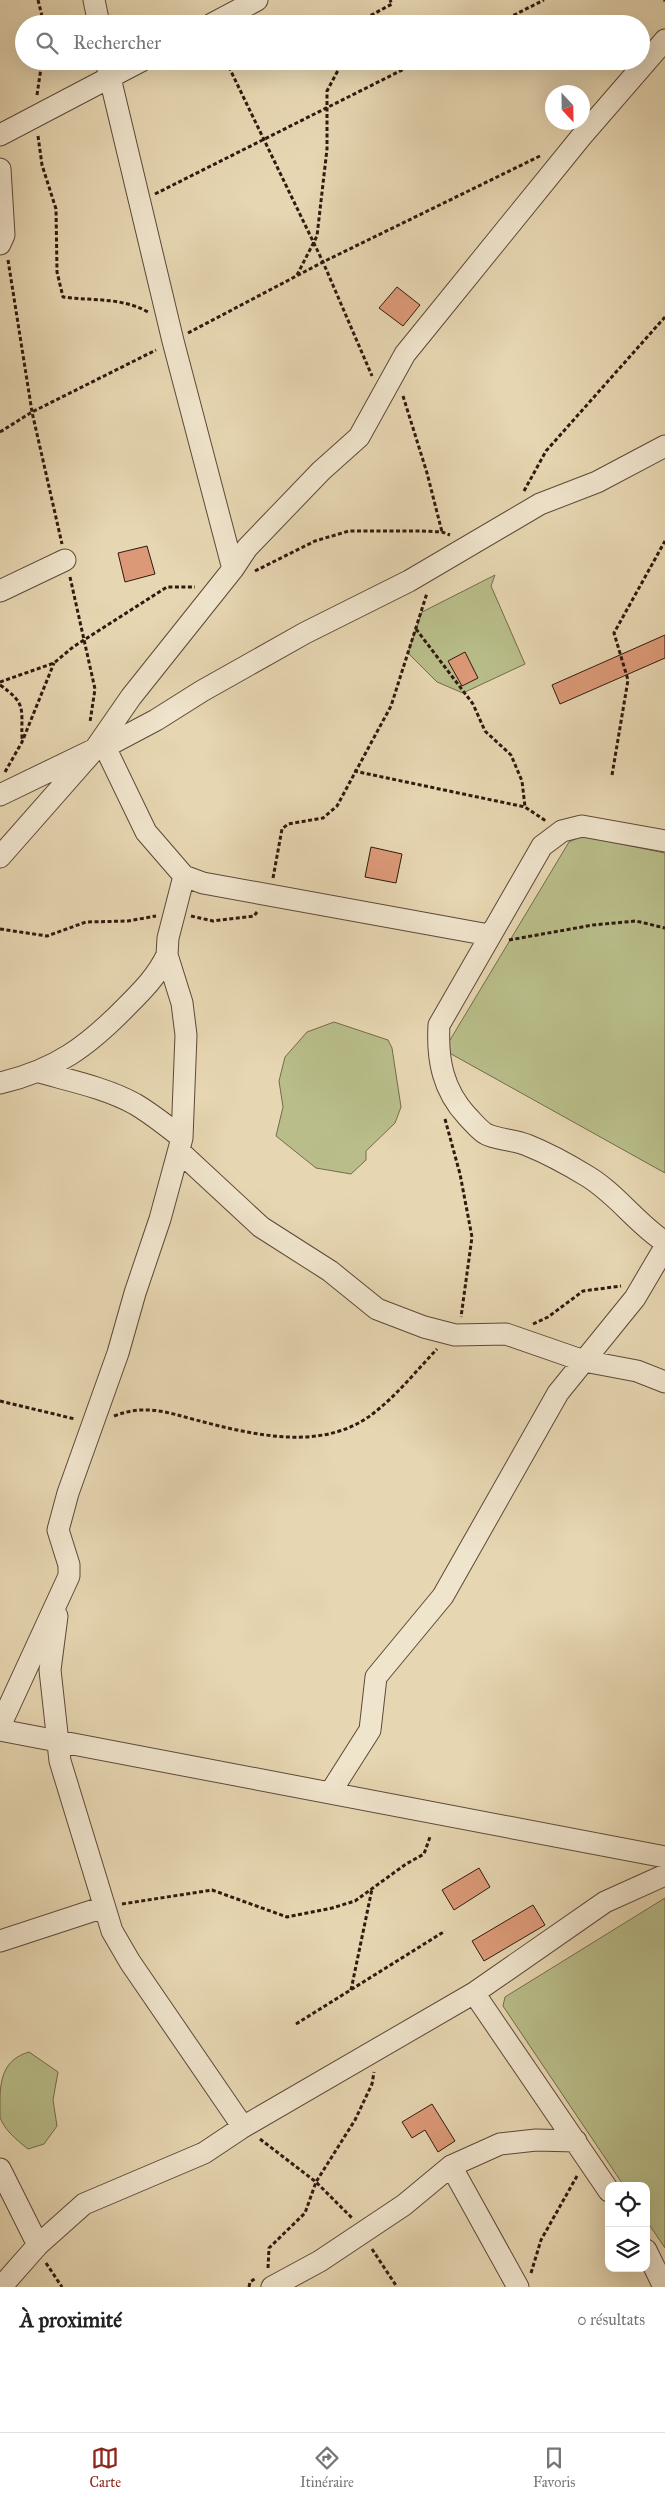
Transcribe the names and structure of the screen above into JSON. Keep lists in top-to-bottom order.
{
  "north": "bottom",
  "page": {
    "search": "Rechercher",
    "heading": ["À proximité", "0 résultats"],
    "nav": ["Carte", "Itinéraire", "Favoris"]
  }
}
